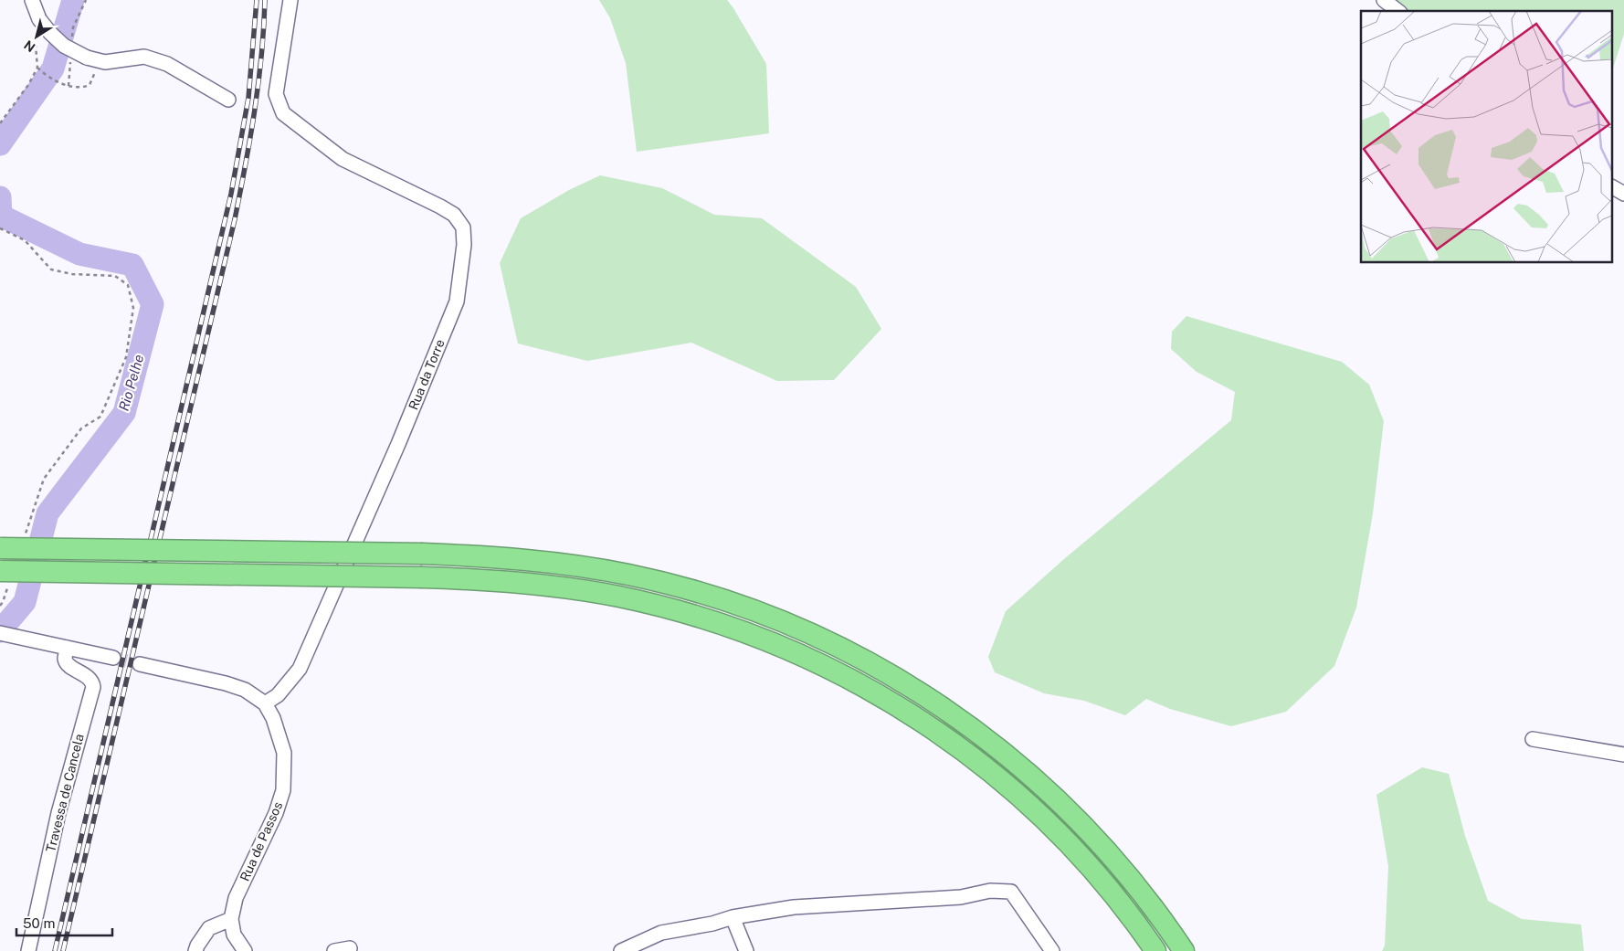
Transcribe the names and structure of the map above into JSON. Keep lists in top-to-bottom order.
{
  "streets": {
    "street": ["Rua da Torre", "Travessa de Cancela", "Rua de Passos"]
  },
  "crossings": [
    ["Rua da Torre", "Rua de Passos"]
  ],
  "water": ["Rio Pelhe"],
  "scale_bar": "50 m",
  "north": "bottom left"
}
